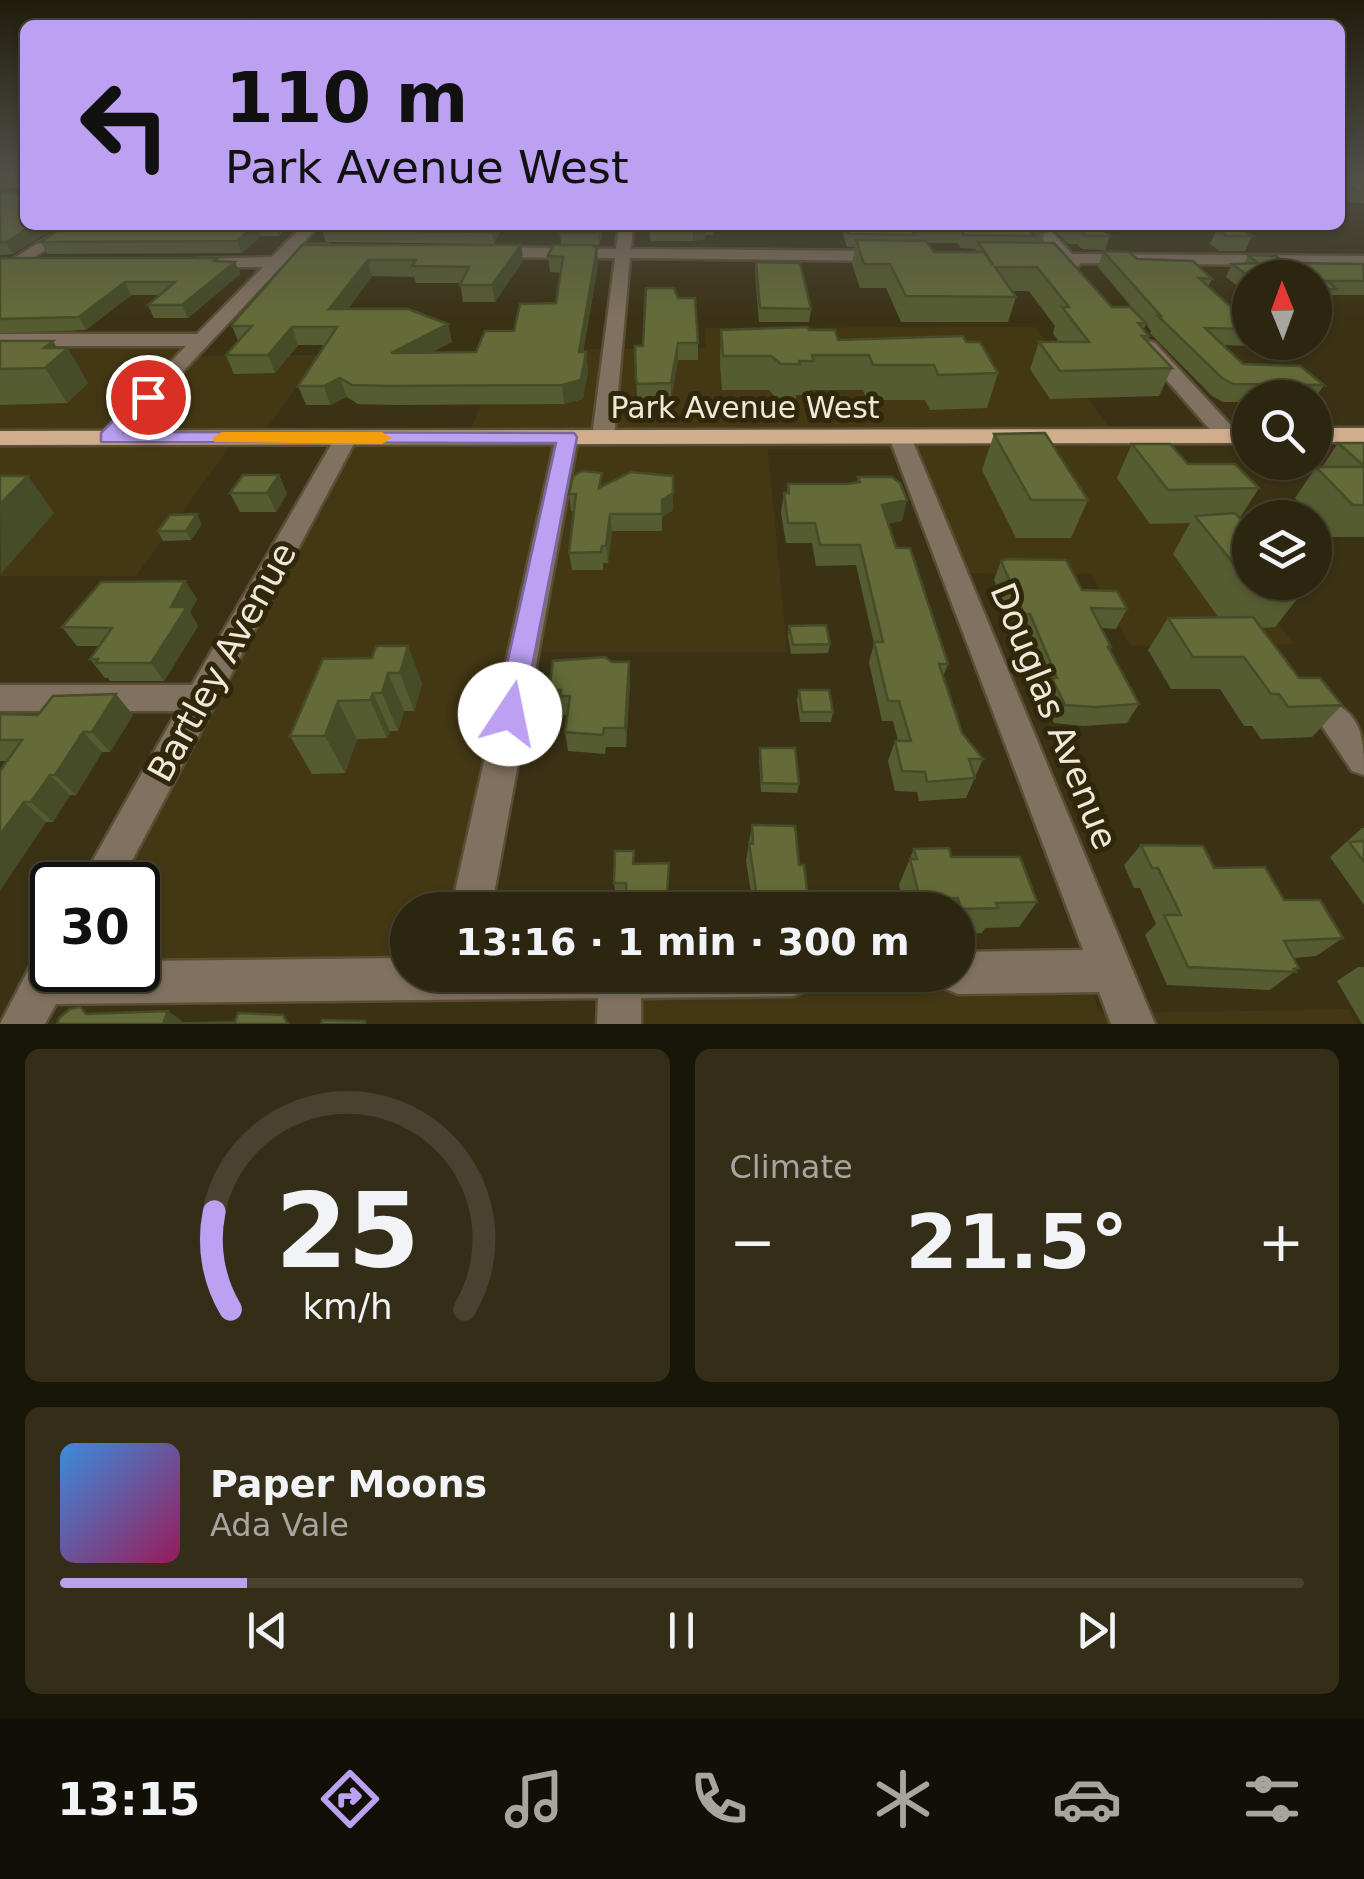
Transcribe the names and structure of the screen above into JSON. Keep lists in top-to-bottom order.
{
  "streets": {
    "main road": ["Park Avenue West"],
    "street": ["Bartley Avenue", "Douglas Avenue"]
  },
  "crossings": [
    ["Park Avenue West", "Bartley Avenue"],
    ["Park Avenue West", "Douglas Avenue"]
  ],
  "north": "top",
  "page": {
    "turn": ["110 m", "Park Avenue West"],
    "limit": "30",
    "trip": "13:16 · 1 min · 300 m",
    "tile": "Climate",
    "heat": ["−", "21.5°", "+"],
    "song": ["Paper Moons", "Ada Vale"],
    "tabs": "13:15",
    "gauge": ["25", "km/h"]
  }
}
